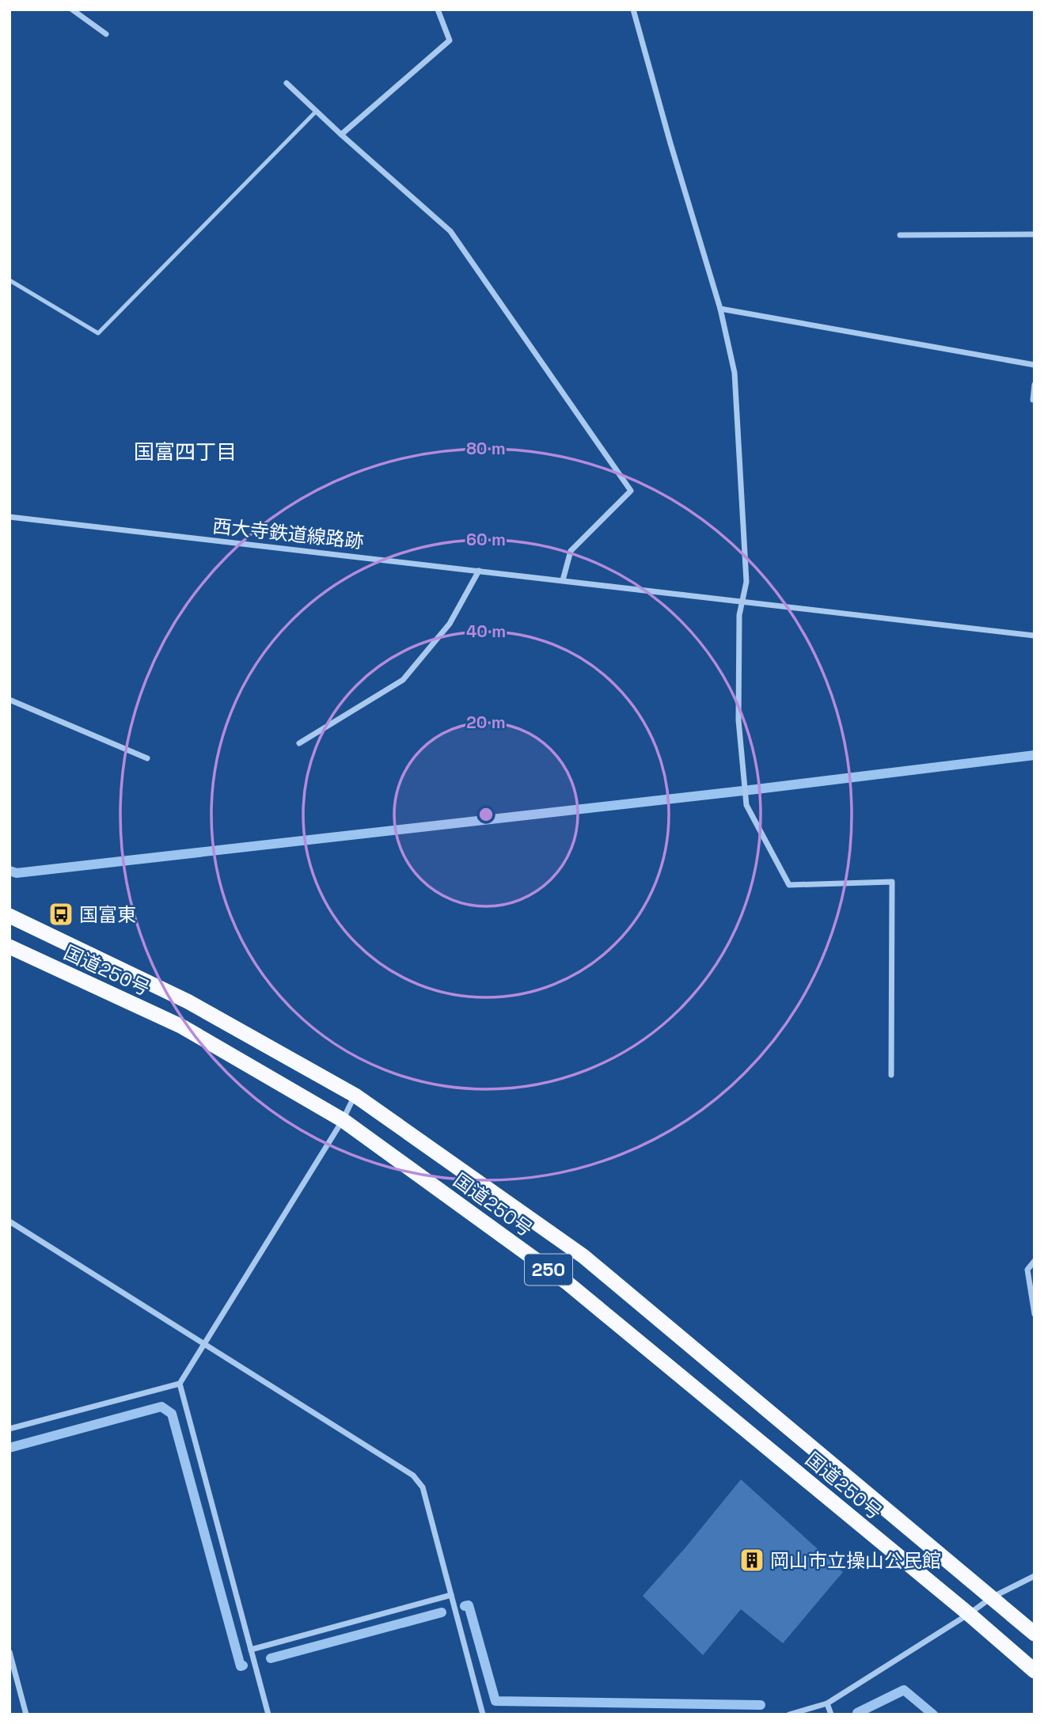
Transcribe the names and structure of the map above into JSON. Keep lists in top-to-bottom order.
{
  "streets": {
    "highway": ["国道250号", "250"],
    "street": ["西大寺鉄道線路跡"]
  },
  "districts": ["国富四丁目"],
  "places": {
    "bus stop": ["国富東"],
    "building": ["岡山市立操山公民館"]
  },
  "rings": [
    "80 m",
    "60 m",
    "40 m",
    "20 m"
  ]
}
